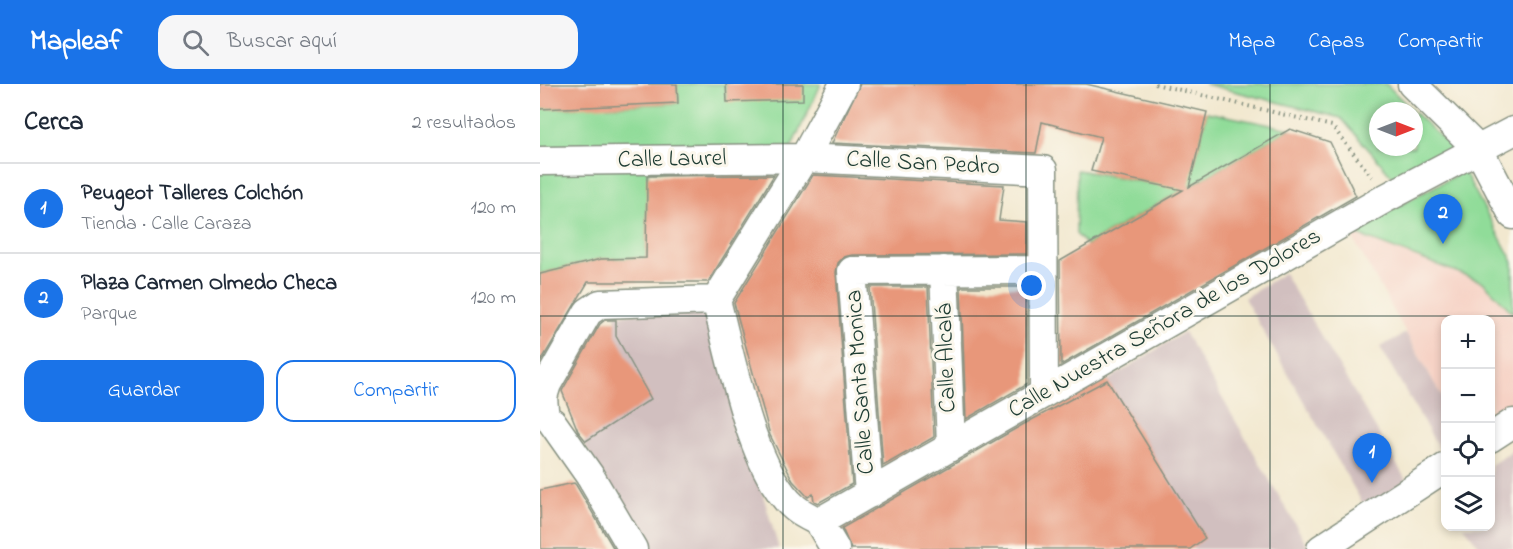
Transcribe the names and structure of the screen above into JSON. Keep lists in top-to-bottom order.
{
  "streets": {
    "street": [
      "Calle Laurel",
      "Calle San Pedro",
      "Calle Nuestra Señora de los Dolores",
      "Calle Alcalá",
      "Calle Santa Monica"
    ]
  },
  "crossings": [
    ["Calle Laurel", "Calle San Pedro"],
    ["Calle Nuestra Señora de los Dolores", "Calle Alcalá"],
    ["Calle Nuestra Señora de los Dolores", "Calle Santa Monica"],
    ["Calle Alcalá", "Calle Santa Monica"]
  ],
  "north": "right",
  "page": {
    "header": "Mapleaf",
    "search": "Buscar aquí",
    "nav": ["Mapa", "Capas", "Compartir"],
    "heading": ["Cerca", "2 resultados"],
    "list": [
      {
        "mark": "1",
        "name": "Peugeot Talleres Colchón",
        "note": "Tienda · Calle Caraza",
        "value": "120 m"
      },
      {
        "mark": "2",
        "name": "Plaza Carmen Olmedo Checa",
        "note": "Parque",
        "value": "120 m"
      }
    ],
    "pins": ["2", "1"],
    "map_buttons": ["+", "−"],
    "buttons": ["Guardar", "Compartir"]
  }
}
